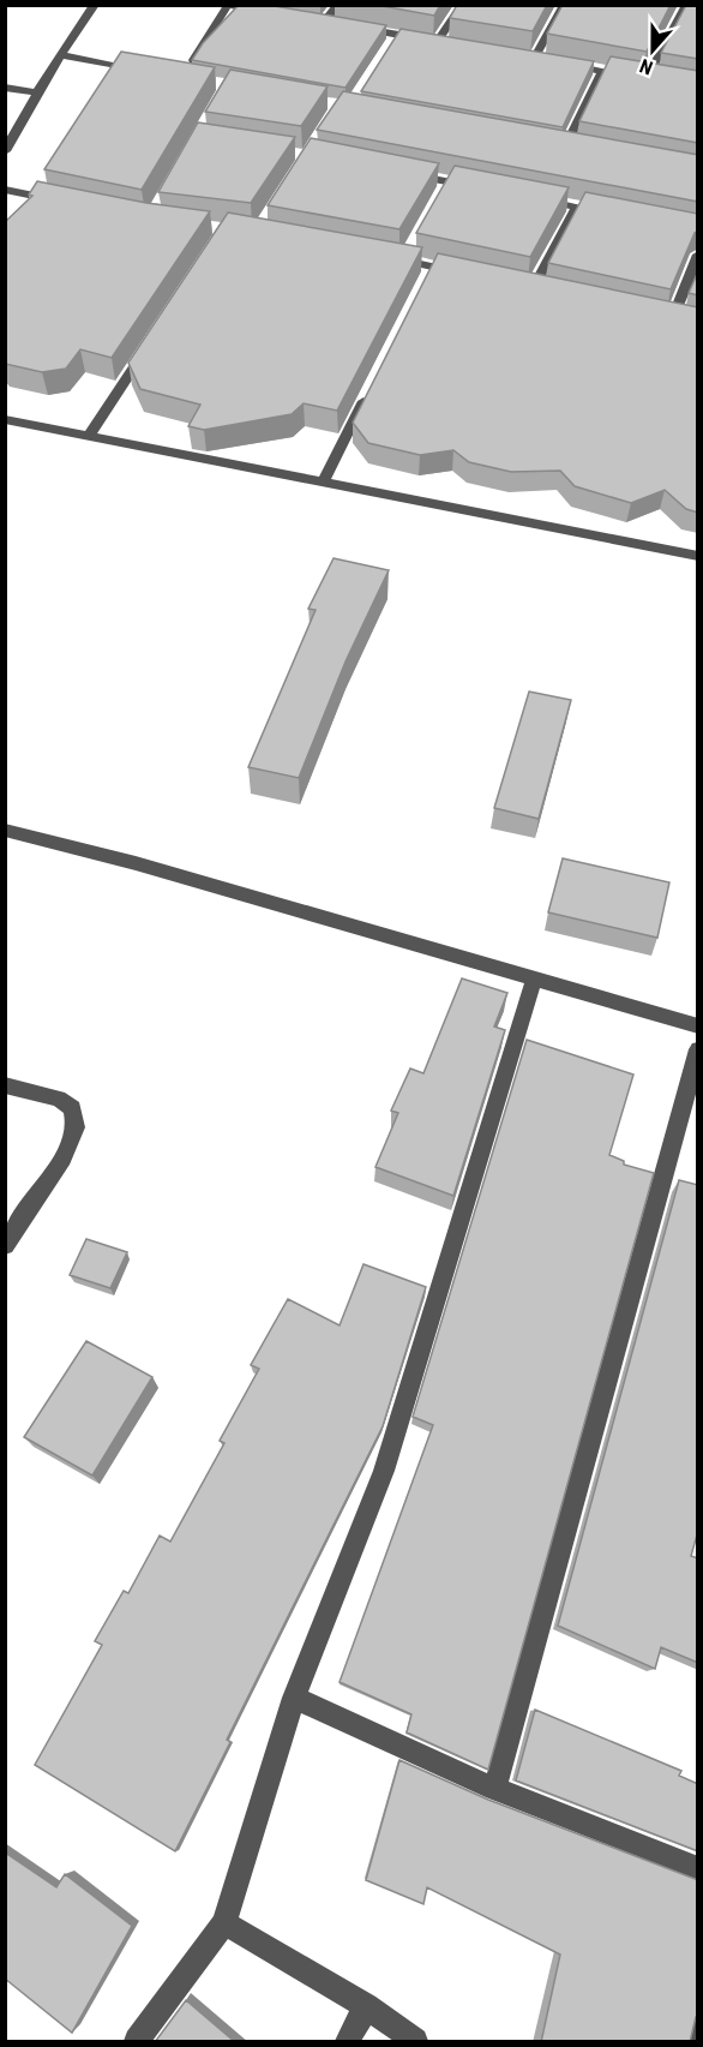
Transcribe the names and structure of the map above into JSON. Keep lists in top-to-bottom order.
{
  "north": "bottom"
}
